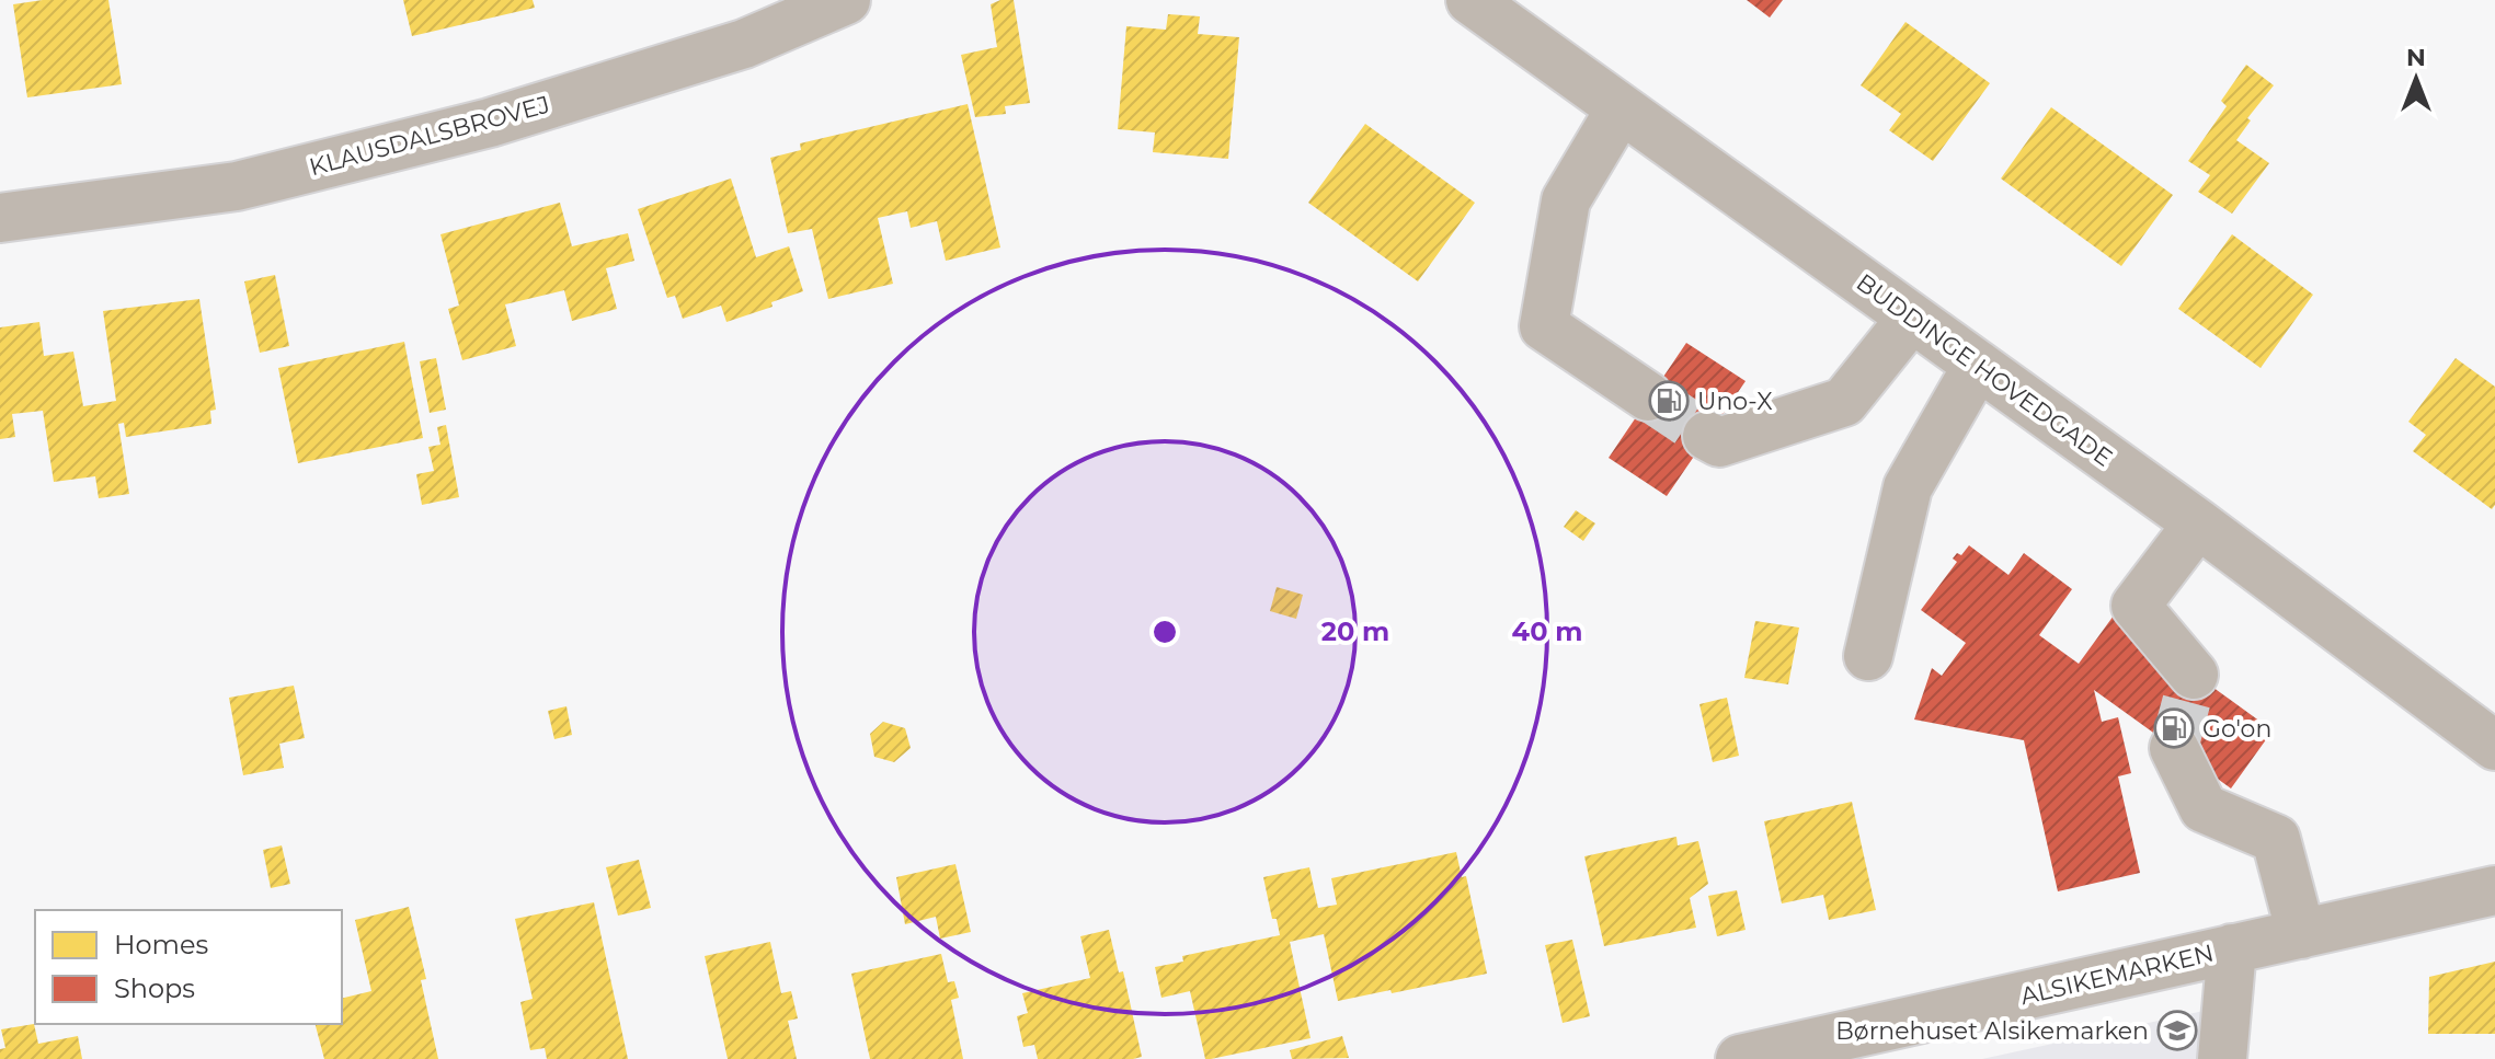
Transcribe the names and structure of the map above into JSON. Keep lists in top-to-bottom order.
{
  "streets": {
    "street": ["KLAUSDALSBROVEJ", "BUDDINGE HOVEDGADE", "ALSIKEMARKEN"]
  },
  "places": {
    "fuel station": ["Uno-X", "Go'on"],
    "school or university": ["Børnehuset Alsikemarken"]
  },
  "legend": ["Homes", "Shops"],
  "north": "top",
  "rings": ["20 m", "40 m"]
}
